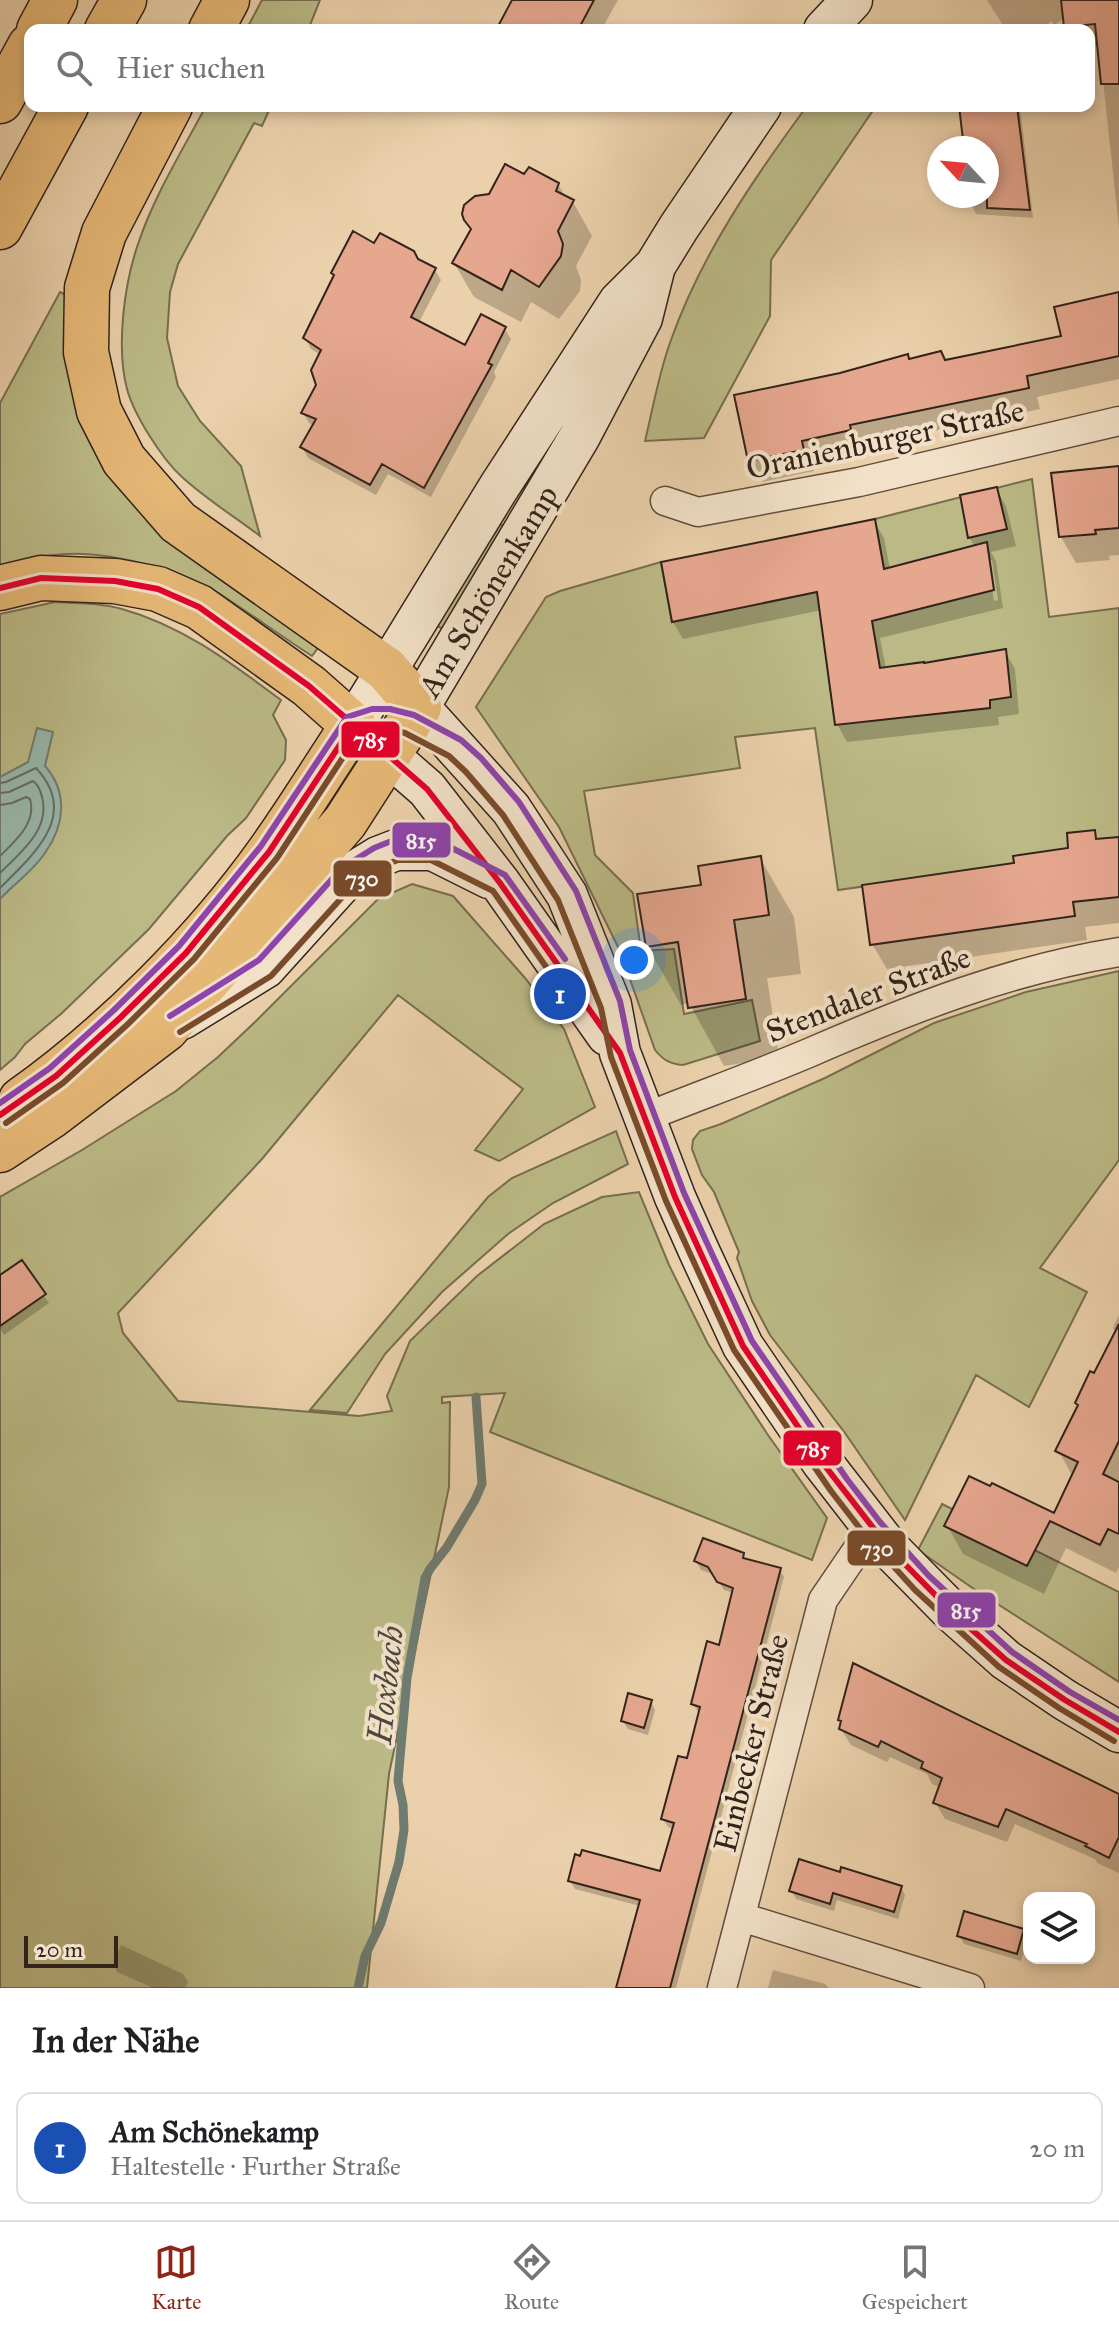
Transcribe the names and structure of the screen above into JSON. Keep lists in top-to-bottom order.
{
  "streets": {
    "main road": ["Am Schönenkamp"],
    "street": ["Oranienburger Straße", "Stendaler Straße", "Einbecker Straße"]
  },
  "water": ["Hoxbach"],
  "lines": ["transit line 785", "transit line 815", "transit line 730"],
  "scale_bar": "20 m",
  "north": "top left",
  "page": {
    "search": "Hier suchen",
    "pins": "1",
    "scale": "20 m",
    "heading": "In der Nähe",
    "list": [
      {
        "mark": "1",
        "name": "Am Schönekamp",
        "note": "Haltestelle · Further Straße",
        "value": "20 m"
      }
    ],
    "nav": ["Karte", "Route", "Gespeichert"]
  }
}
